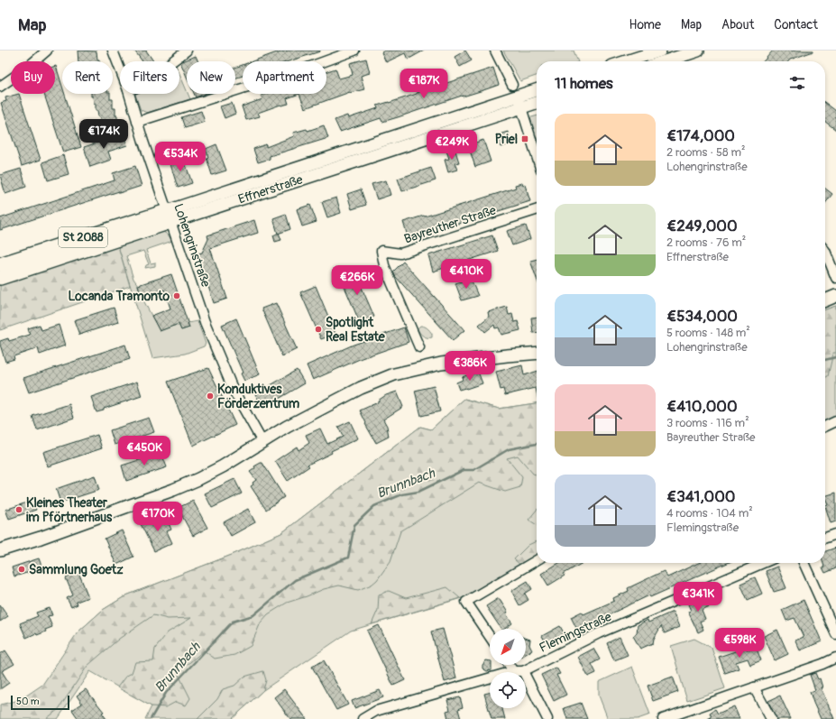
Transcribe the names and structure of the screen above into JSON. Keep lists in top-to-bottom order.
{
  "streets": {
    "highway": ["Effnerstraße", "St 2088"],
    "street": ["Bayreuther Straße", "Lohengrinstraße", "Flemingstraße"]
  },
  "crossings": [
    ["Effnerstraße", "Lohengrinstraße"]
  ],
  "water": ["Brunnbach"],
  "places": {
    "transit": ["Priel"],
    "other": [
      "Locanda Tramonto",
      "Spotlight Real Estate",
      "Konduktives Förderzentrum",
      "Kleines Theater im Pförtnerhaus",
      "Sammlung Goetz"
    ]
  },
  "scale_bar": "50 m",
  "north": "bottom left",
  "page": {
    "header": "Map",
    "nav": [
      "Home",
      "Map",
      "About",
      "Contact"
    ],
    "chip": [
      "Buy",
      "Rent",
      "Filters",
      "New",
      "Apartment"
    ],
    "heading": "11 homes",
    "price": [
      "€187K",
      "€174K",
      "€249K",
      "€534K",
      "€410K",
      "€266K",
      "€386K",
      "€450K",
      "€170K",
      "€341K",
      "€598K"
    ],
    "list": [
      {
        "name": "€174,000",
        "note": "2 rooms · 58 m² · Lohengrinstraße"
      },
      {
        "name": "€249,000",
        "note": "2 rooms · 76 m² · Effnerstraße"
      },
      {
        "name": "€534,000",
        "note": "5 rooms · 148 m² · Lohengrinstraße"
      },
      {
        "name": "€410,000",
        "note": "3 rooms · 116 m² · Bayreuther Straße"
      },
      {
        "name": "€341,000",
        "note": "4 rooms · 104 m² · Flemingstraße"
      }
    ],
    "scale": "50 m"
  }
}
